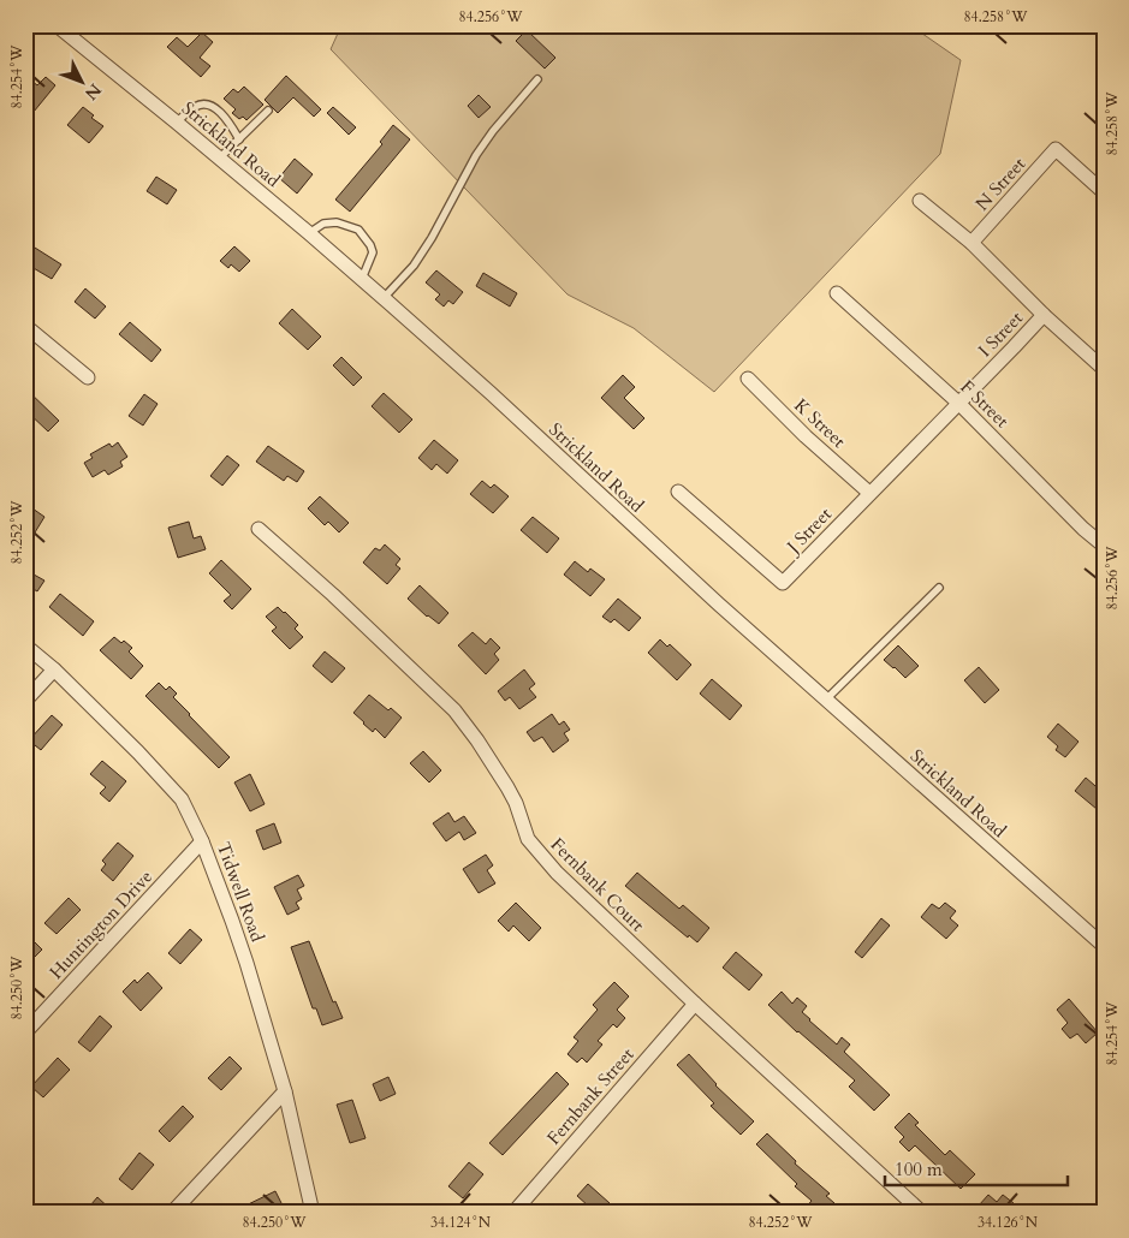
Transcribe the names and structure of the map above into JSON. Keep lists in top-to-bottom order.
{
  "streets": {
    "street": [
      "Strickland Road",
      "N Street",
      "I Street",
      "F Street",
      "K Street",
      "J Street",
      "Fernbank Court",
      "Tidwell Road",
      "Huntington Drive",
      "Fernbank Street"
    ]
  },
  "crossings": [
    ["I Street", "F Street"],
    ["I Street", "J Street"],
    ["F Street", "J Street"],
    ["K Street", "J Street"],
    ["Fernbank Court", "Fernbank Street"],
    ["Tidwell Road", "Huntington Drive"]
  ],
  "scale_bar": "100 m",
  "north": "bottom right",
  "coordinates": [
    "84.256°W",
    "84.258°W",
    "84.254°W",
    "84.252°W",
    "84.250°W",
    "34.124°N",
    "34.126°N"
  ]
}
